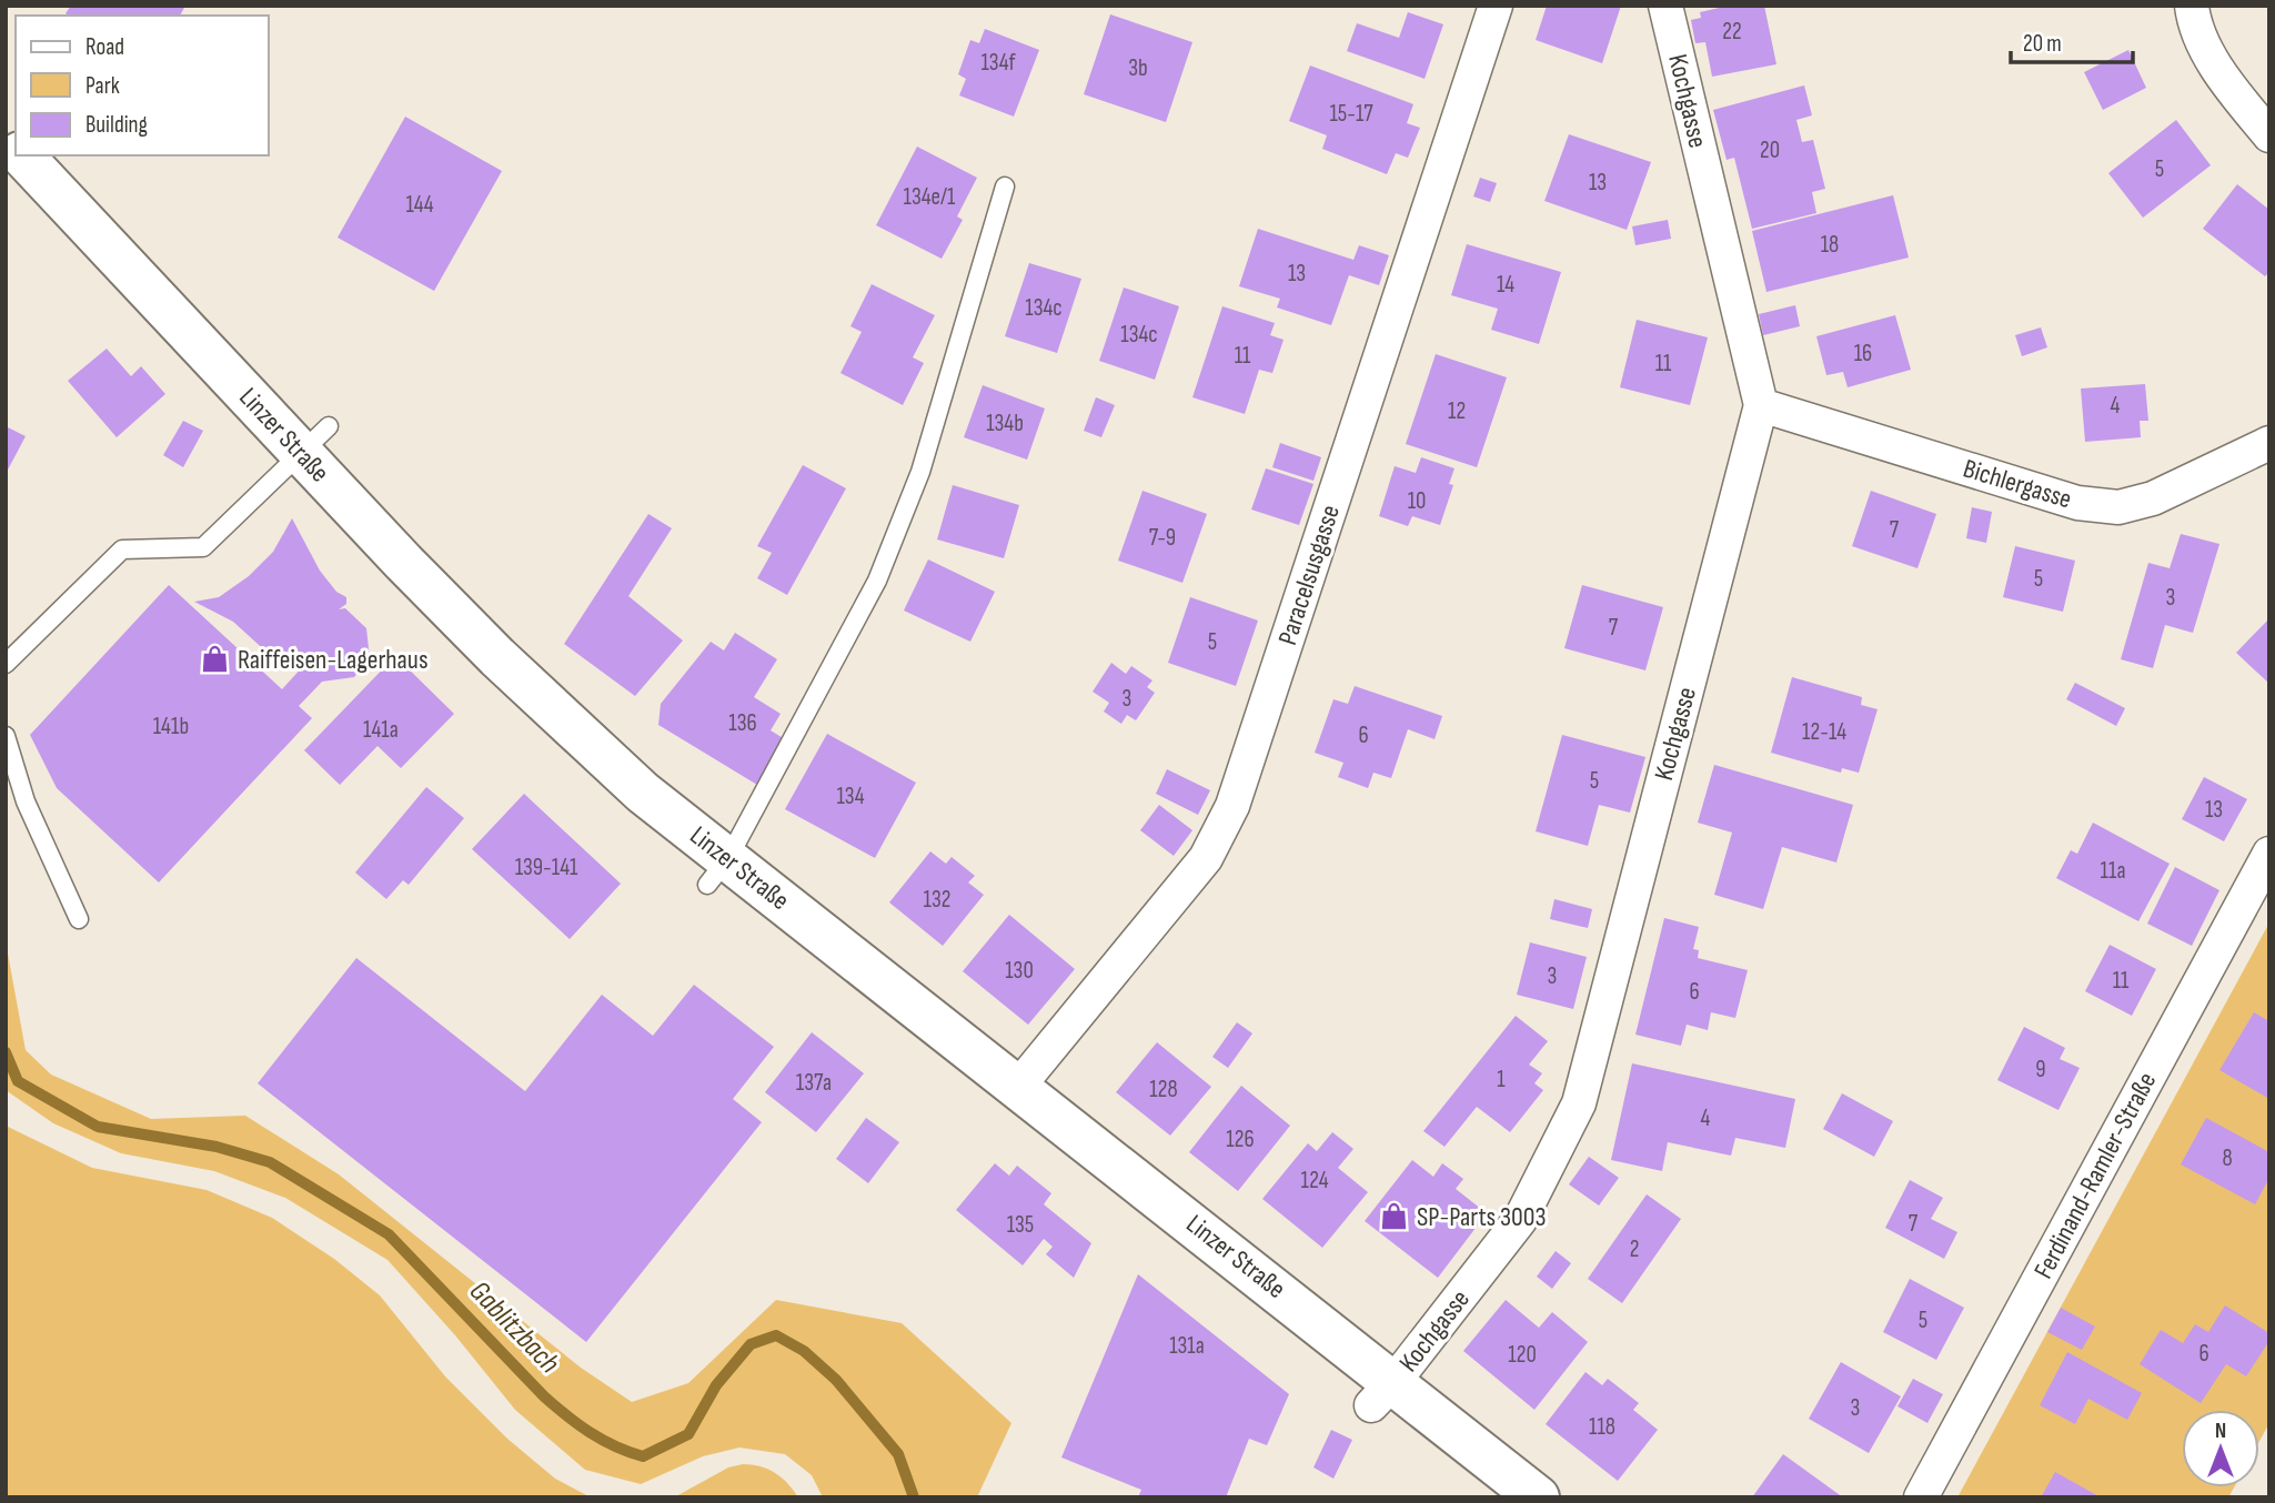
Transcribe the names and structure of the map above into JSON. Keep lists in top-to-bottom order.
{
  "streets": {
    "main road": ["Linzer Straße"],
    "street": [
      "Kochgasse",
      "Bichlergasse",
      "Paracelsusgasse",
      "Ferdinand-Ramler-Straße"
    ]
  },
  "crossings": [
    ["Kochgasse", "Linzer Straße"],
    ["Kochgasse", "Bichlergasse"],
    ["Linzer Straße", "Paracelsusgasse"]
  ],
  "water": ["Gablitzbach"],
  "places": {
    "shop": ["Raiffeisen-Lagerhaus", "SP-Parts 3003"]
  },
  "house_numbers": [
    "22",
    "134f",
    "3b",
    "15-17",
    "20",
    "5",
    "13",
    "134e/1",
    "144",
    "18",
    "13",
    "14",
    "134c",
    "134c",
    "16",
    "11",
    "11",
    "4",
    "12",
    "134b",
    "10",
    "7",
    "7-9",
    "5",
    "3",
    "7",
    "5",
    "3",
    "136",
    "141b",
    "141a",
    "12-14",
    "6",
    "5",
    "134",
    "13",
    "139-141",
    "11a",
    "132",
    "130",
    "3",
    "11",
    "6",
    "9",
    "1",
    "137a",
    "128",
    "4",
    "126",
    "8",
    "124",
    "7",
    "135",
    "2",
    "5",
    "131a",
    "6",
    "120",
    "3",
    "118"
  ],
  "legend": ["Road", "Park", "Building"],
  "scale_bar": "20 m",
  "north": "top"
}
